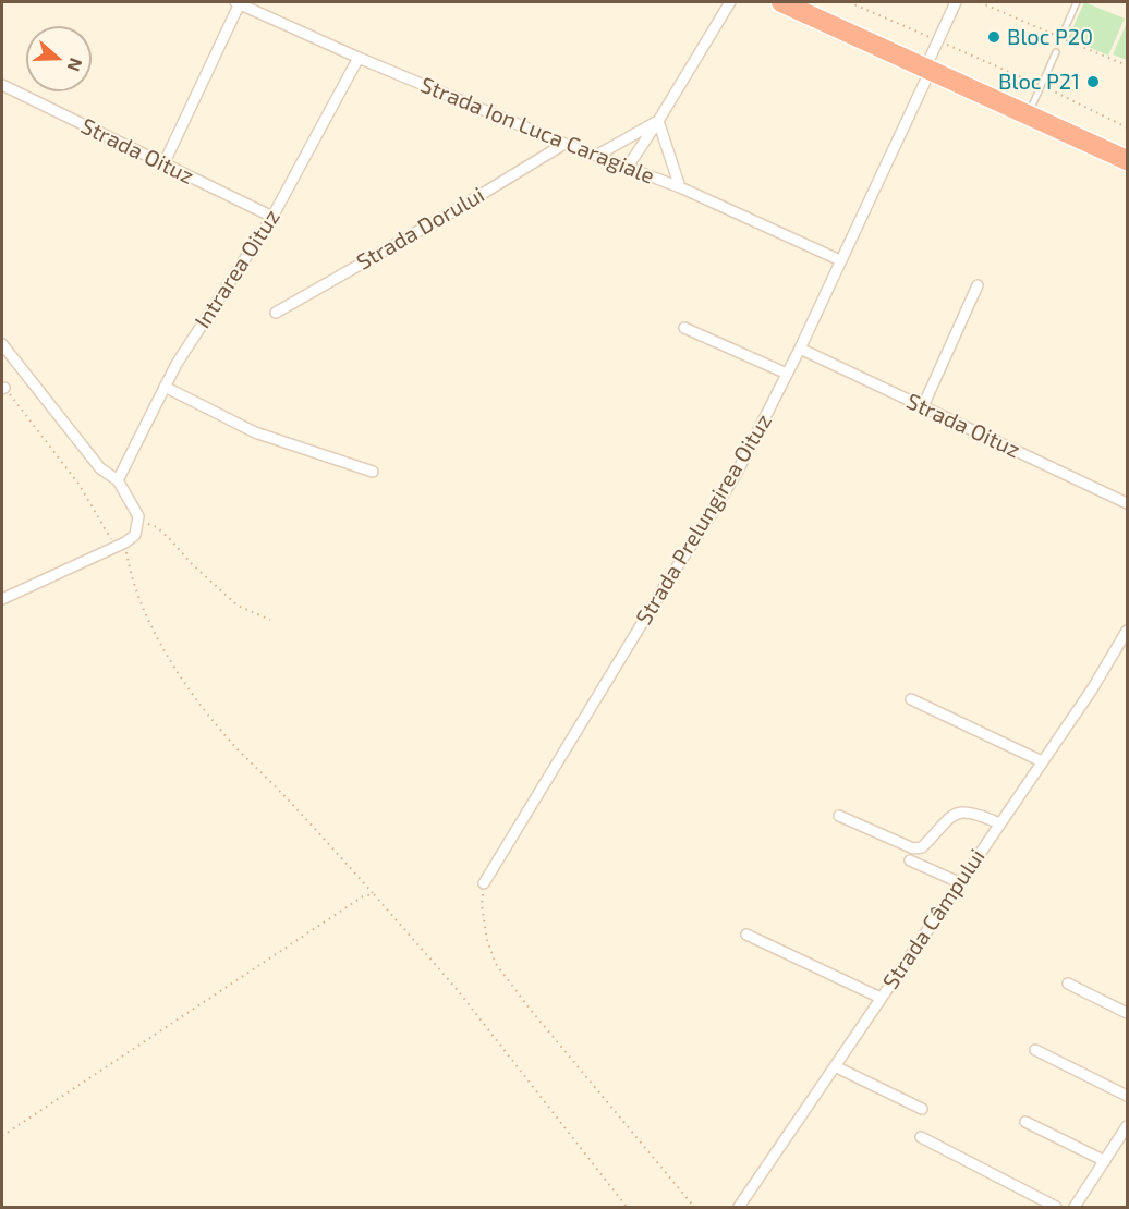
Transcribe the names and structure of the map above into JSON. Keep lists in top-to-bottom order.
{
  "streets": {
    "street": [
      "Strada Ion Luca Caragiale",
      "Strada Oituz",
      "Strada Dorului",
      "Intrarea Oituz",
      "Strada Prelungirea Oituz",
      "Strada Câmpului"
    ]
  },
  "crossings": [
    ["Strada Ion Luca Caragiale", "Strada Dorului"],
    ["Strada Ion Luca Caragiale", "Intrarea Oituz"],
    ["Strada Ion Luca Caragiale", "Strada Prelungirea Oituz"],
    ["Strada Oituz", "Intrarea Oituz"],
    ["Strada Oituz", "Strada Prelungirea Oituz"]
  ],
  "places": ["Bloc P20", "Bloc P21"],
  "north": "right"
}
